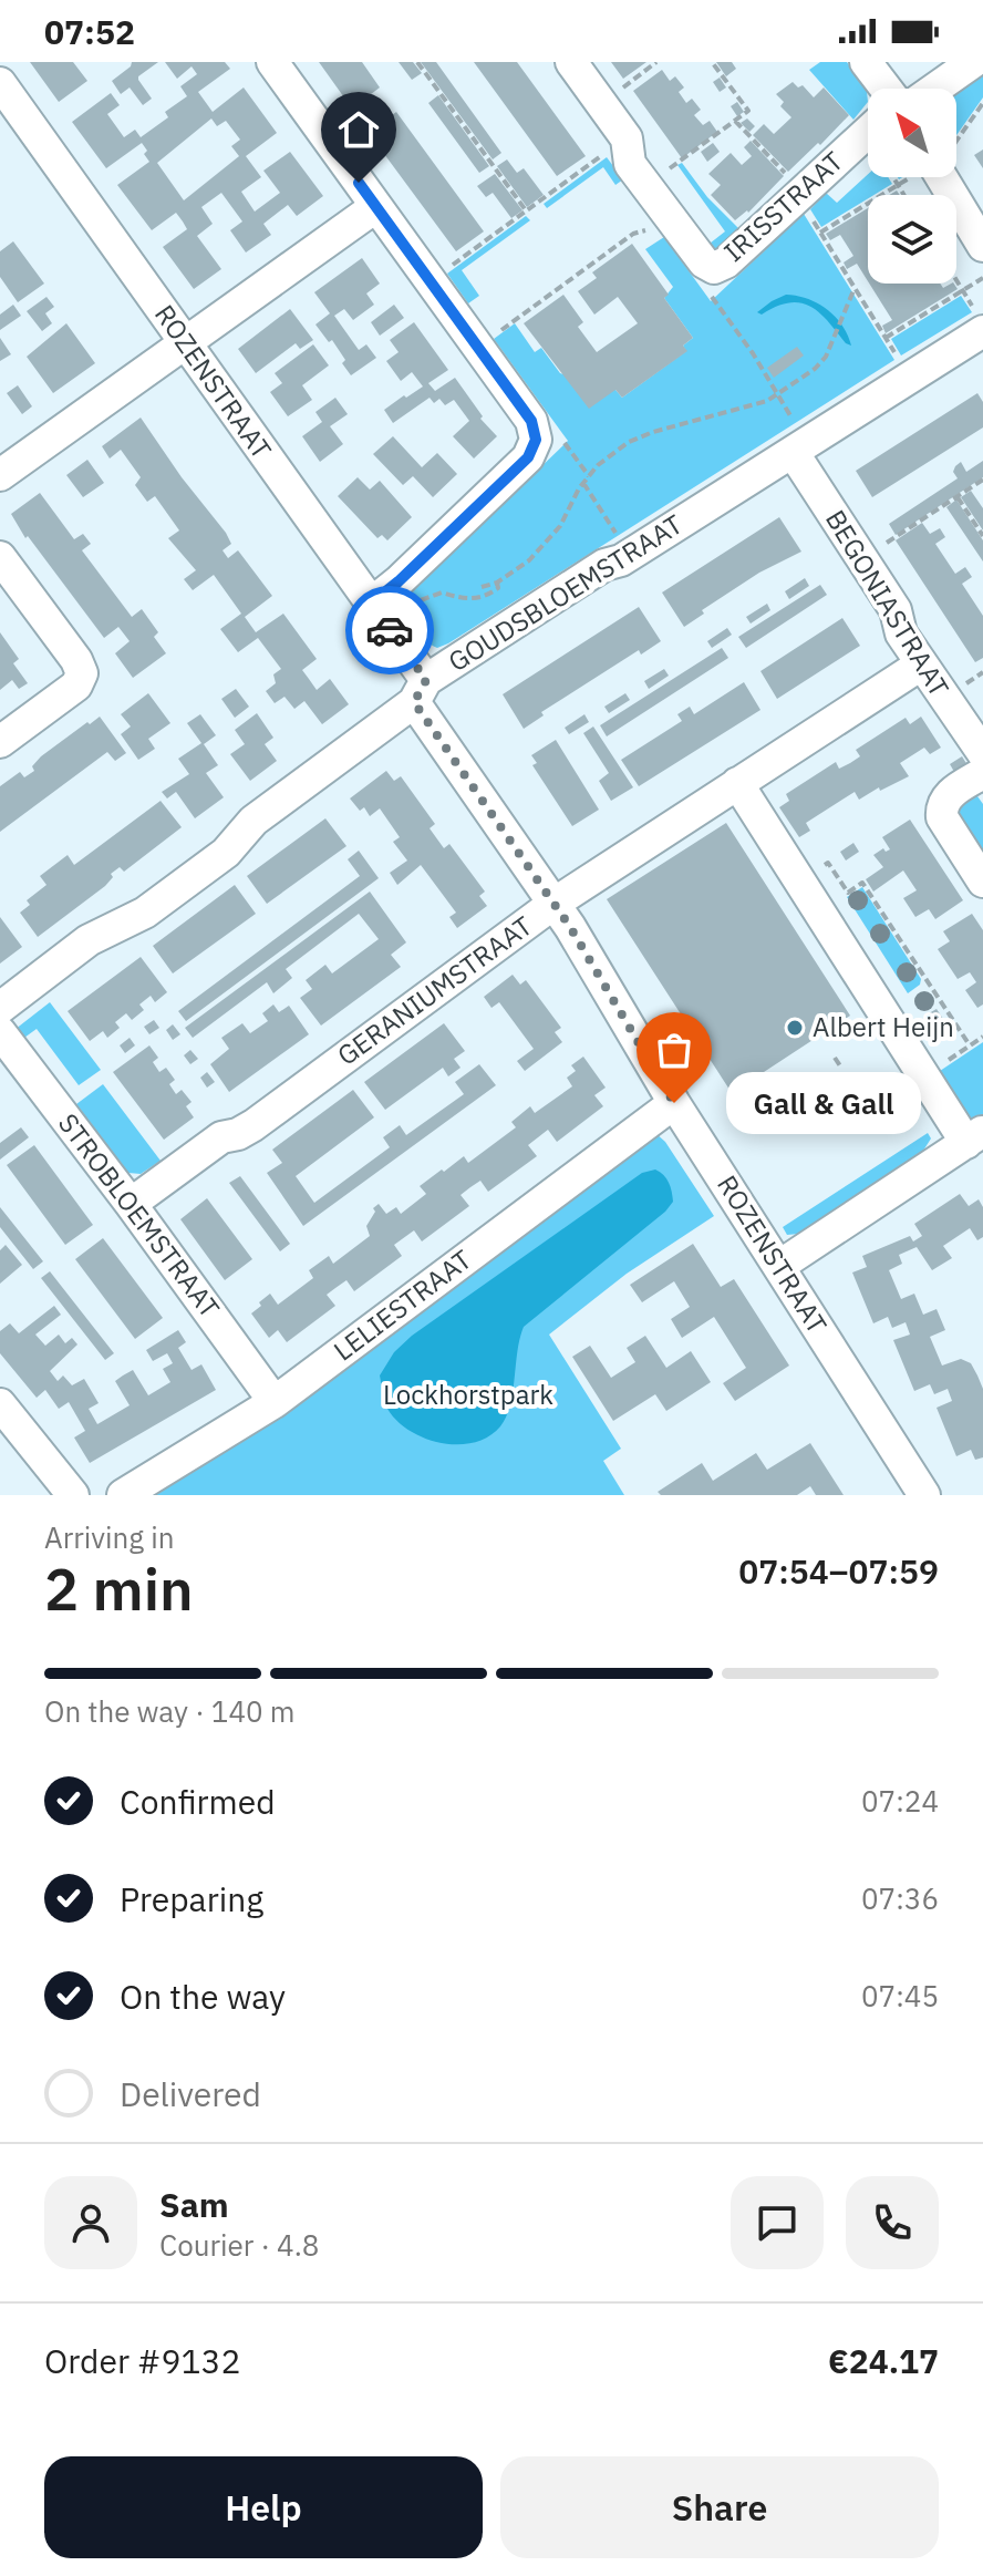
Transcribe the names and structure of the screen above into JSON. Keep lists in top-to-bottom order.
{
  "streets": {
    "street": [
      "IRISSTRAAT",
      "ROZENSTRAAT",
      "GOUDSBLOEMSTRAAT",
      "BEGONIASTRAAT",
      "GERANIUMSTRAAT",
      "STROBLOEMSTRAAT",
      "LELIESTRAAT"
    ]
  },
  "crossings": [
    ["ROZENSTRAAT", "GOUDSBLOEMSTRAAT"],
    ["ROZENSTRAAT", "GERANIUMSTRAAT"],
    ["ROZENSTRAAT", "LELIESTRAAT"],
    ["GOUDSBLOEMSTRAAT", "BEGONIASTRAAT"],
    ["BEGONIASTRAAT", "GERANIUMSTRAAT"],
    ["GERANIUMSTRAAT", "STROBLOEMSTRAAT"],
    ["STROBLOEMSTRAAT", "LELIESTRAAT"]
  ],
  "parks": ["Lockhorstpark"],
  "places": ["Albert Heijn", "Gall & Gall"],
  "north": "top left",
  "page": {
    "status": "07:52",
    "bubble": "Gall & Gall",
    "heading": ["2 min", "Arriving in", "07:54–07:59"],
    "panel": [
      "Sam",
      "Courier · 4.8",
      "Order #9132",
      "€24.17"
    ],
    "bar": "On the way · 140 m",
    "list": [
      ["Confirmed", "07:24"],
      ["Preparing", "07:36"],
      ["On the way", "07:45"],
      "Delivered"
    ],
    "buttons": ["Help", "Share"]
  }
}
